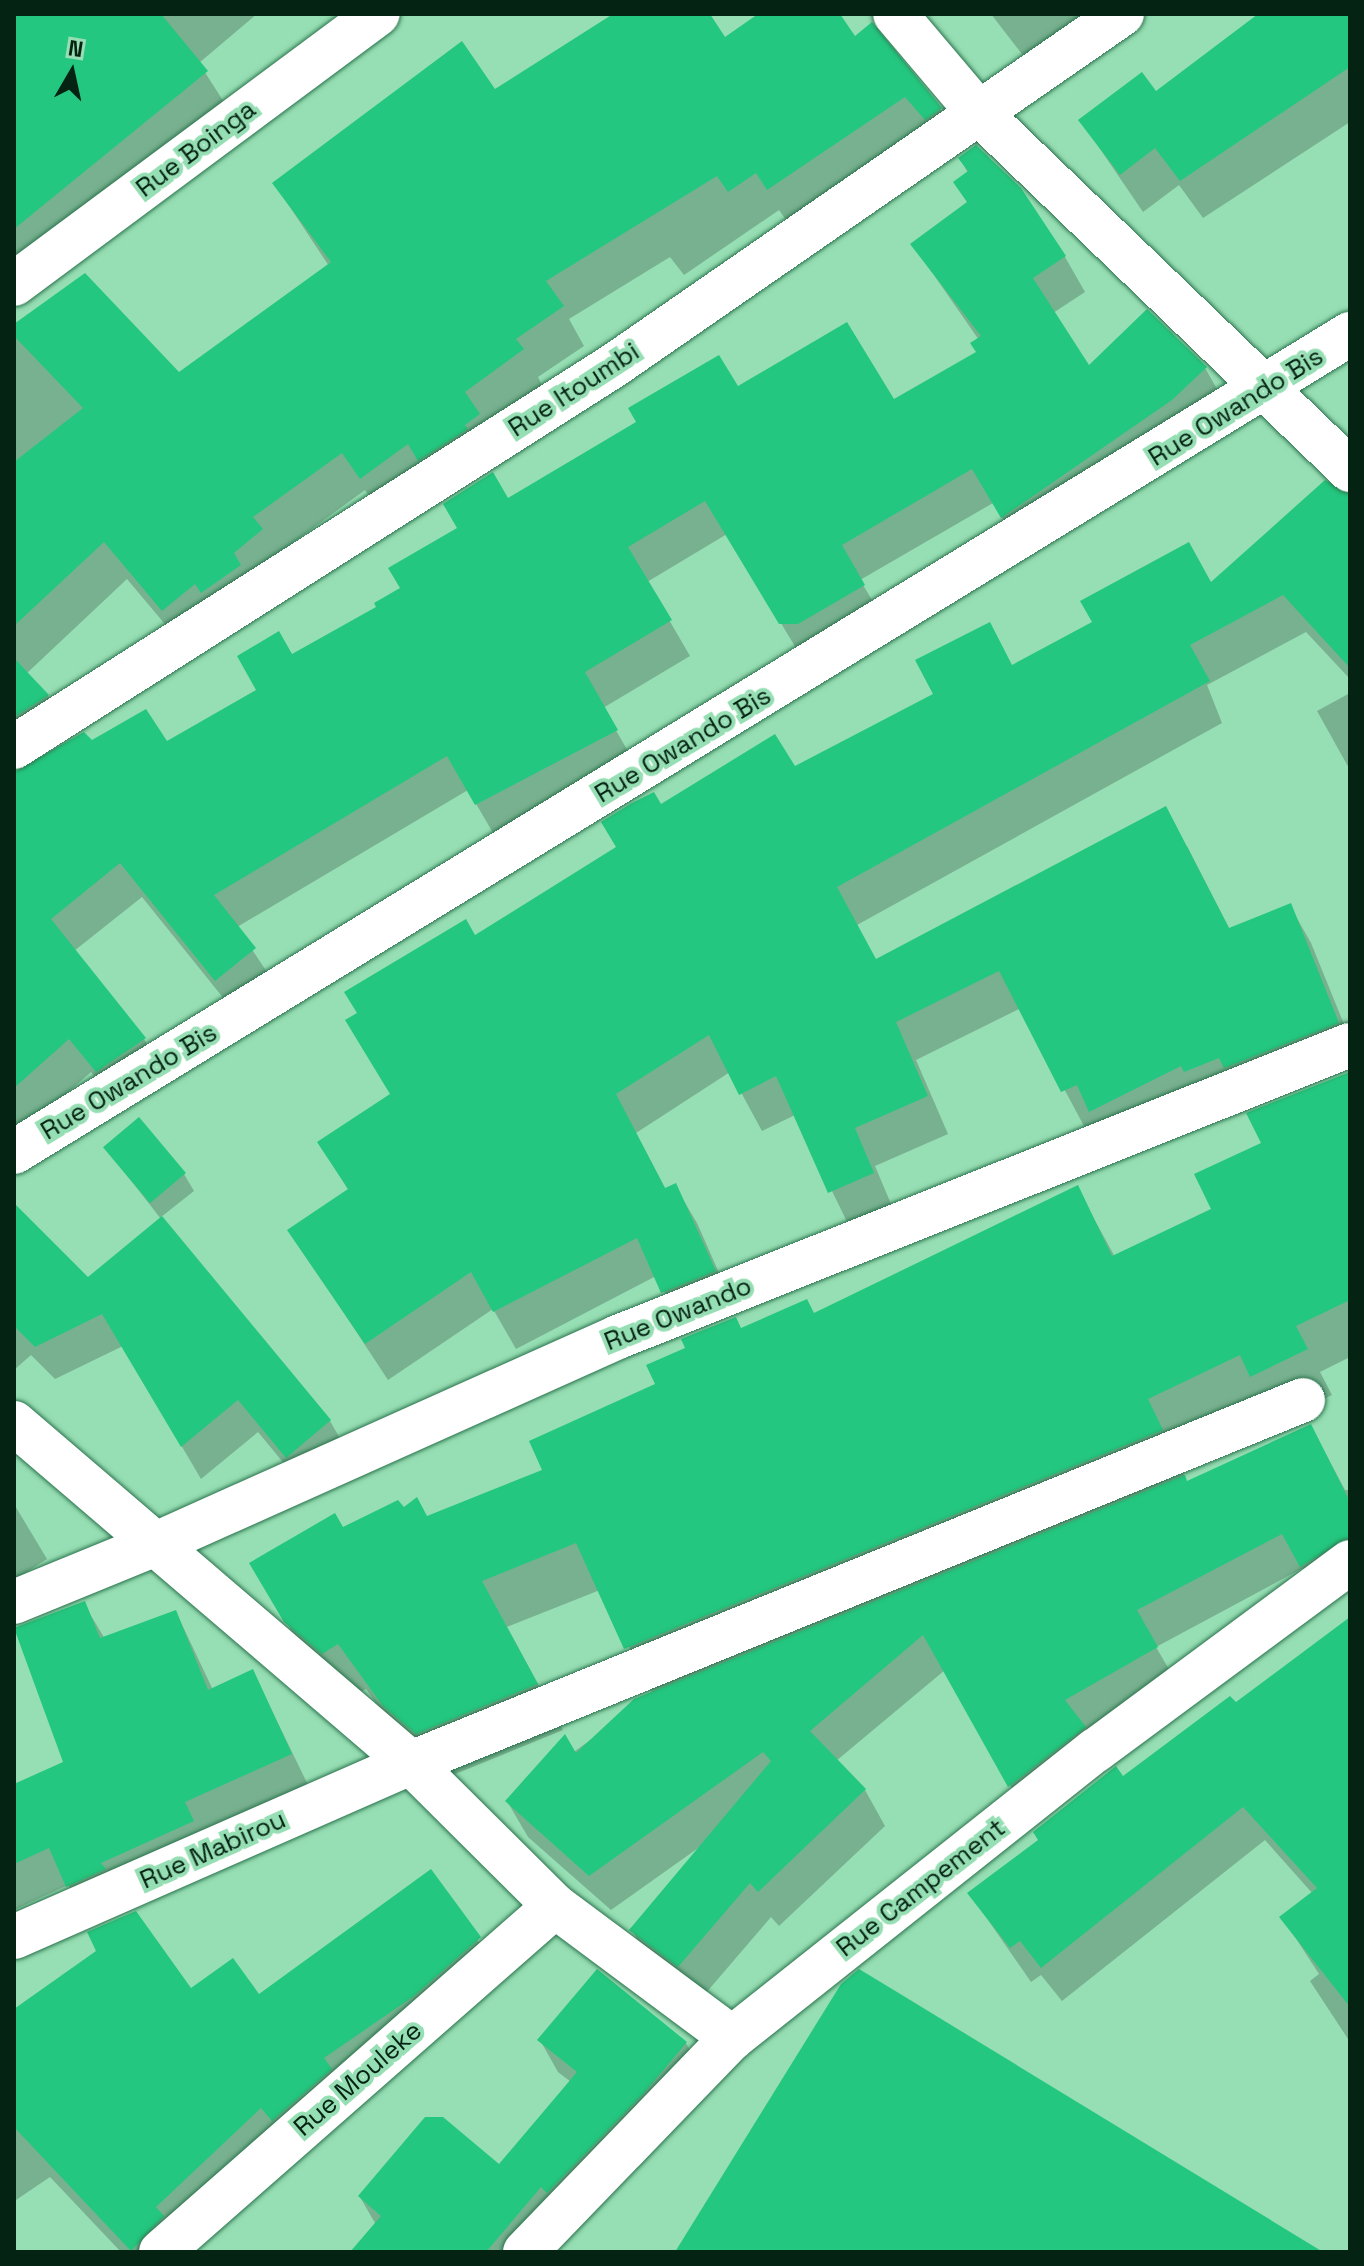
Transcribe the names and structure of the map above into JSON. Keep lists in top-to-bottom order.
{
  "streets": {
    "street": [
      "Rue Boinga",
      "Rue Itoumbi",
      "Rue Owando Bis",
      "Rue Owando",
      "Rue Mabirou",
      "Rue Campement",
      "Rue Mouleke"
    ]
  },
  "north": "top"
}
